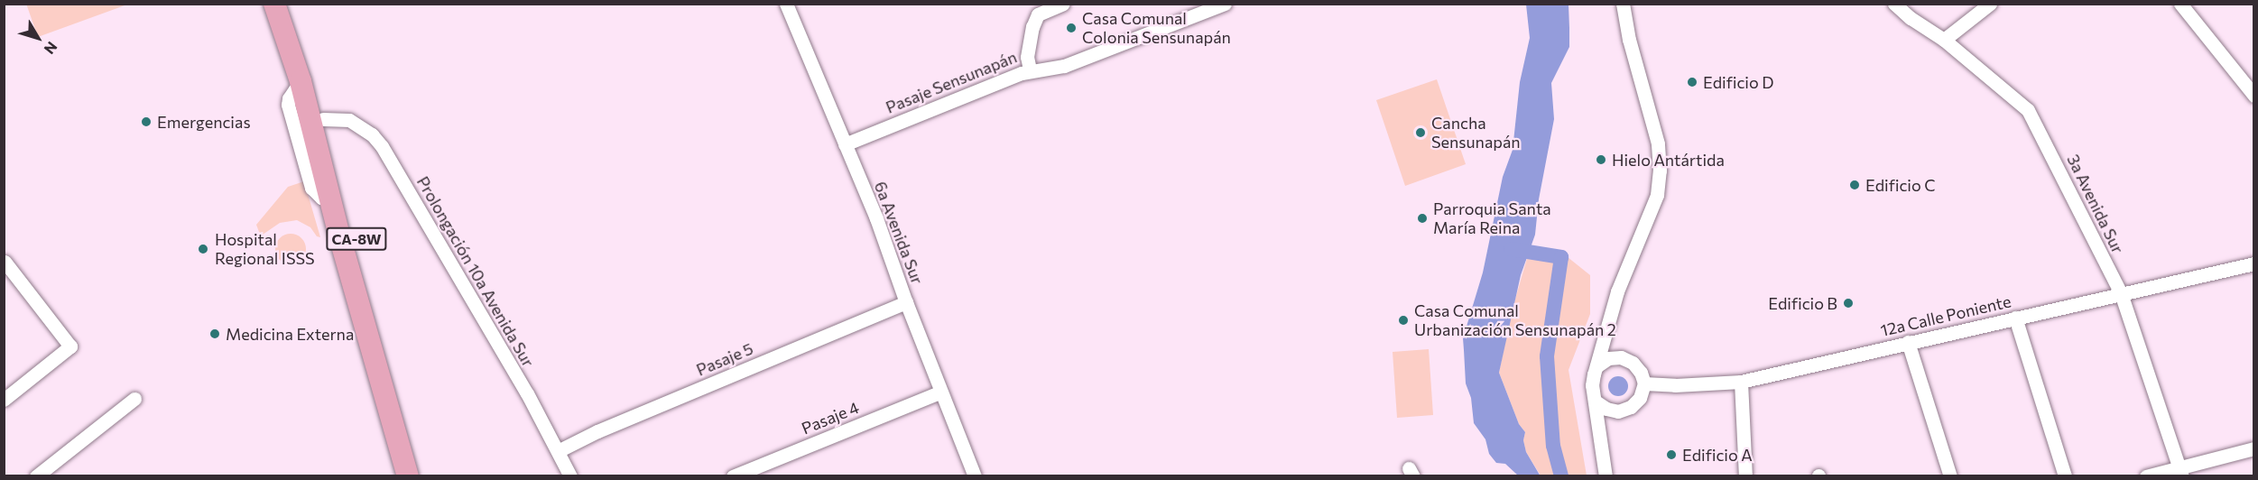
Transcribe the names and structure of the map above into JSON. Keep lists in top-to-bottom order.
{
  "streets": {
    "main road": ["CA-8W"],
    "street": [
      "Pasaje Sensunapán",
      "3a Avenida Sur",
      "6a Avenida Sur",
      "Prolongación 10a Avenida Sur",
      "12a Calle Poniente",
      "Pasaje 5",
      "Pasaje 4"
    ]
  },
  "crossings": [
    ["Pasaje Sensunapán", "6a Avenida Sur"],
    ["3a Avenida Sur", "12a Calle Poniente"],
    ["6a Avenida Sur", "Pasaje 5"],
    ["6a Avenida Sur", "Pasaje 4"],
    ["CA-8W", "Prolongación 10a Avenida Sur"],
    ["Prolongación 10a Avenida Sur", "Pasaje 5"]
  ],
  "places": [
    "Casa Comunal Colonia Sensunapán",
    "Edificio D",
    "Emergencias",
    "Cancha Sensunapán",
    "Hielo Antártida",
    "Edificio C",
    "Parroquia Santa María Reina",
    "Hospital Regional ISSS",
    "Edificio B",
    "Casa Comunal Urbanización Sensunapán 2",
    "Medicina Externa",
    "Edificio A"
  ],
  "north": "bottom right"
}
